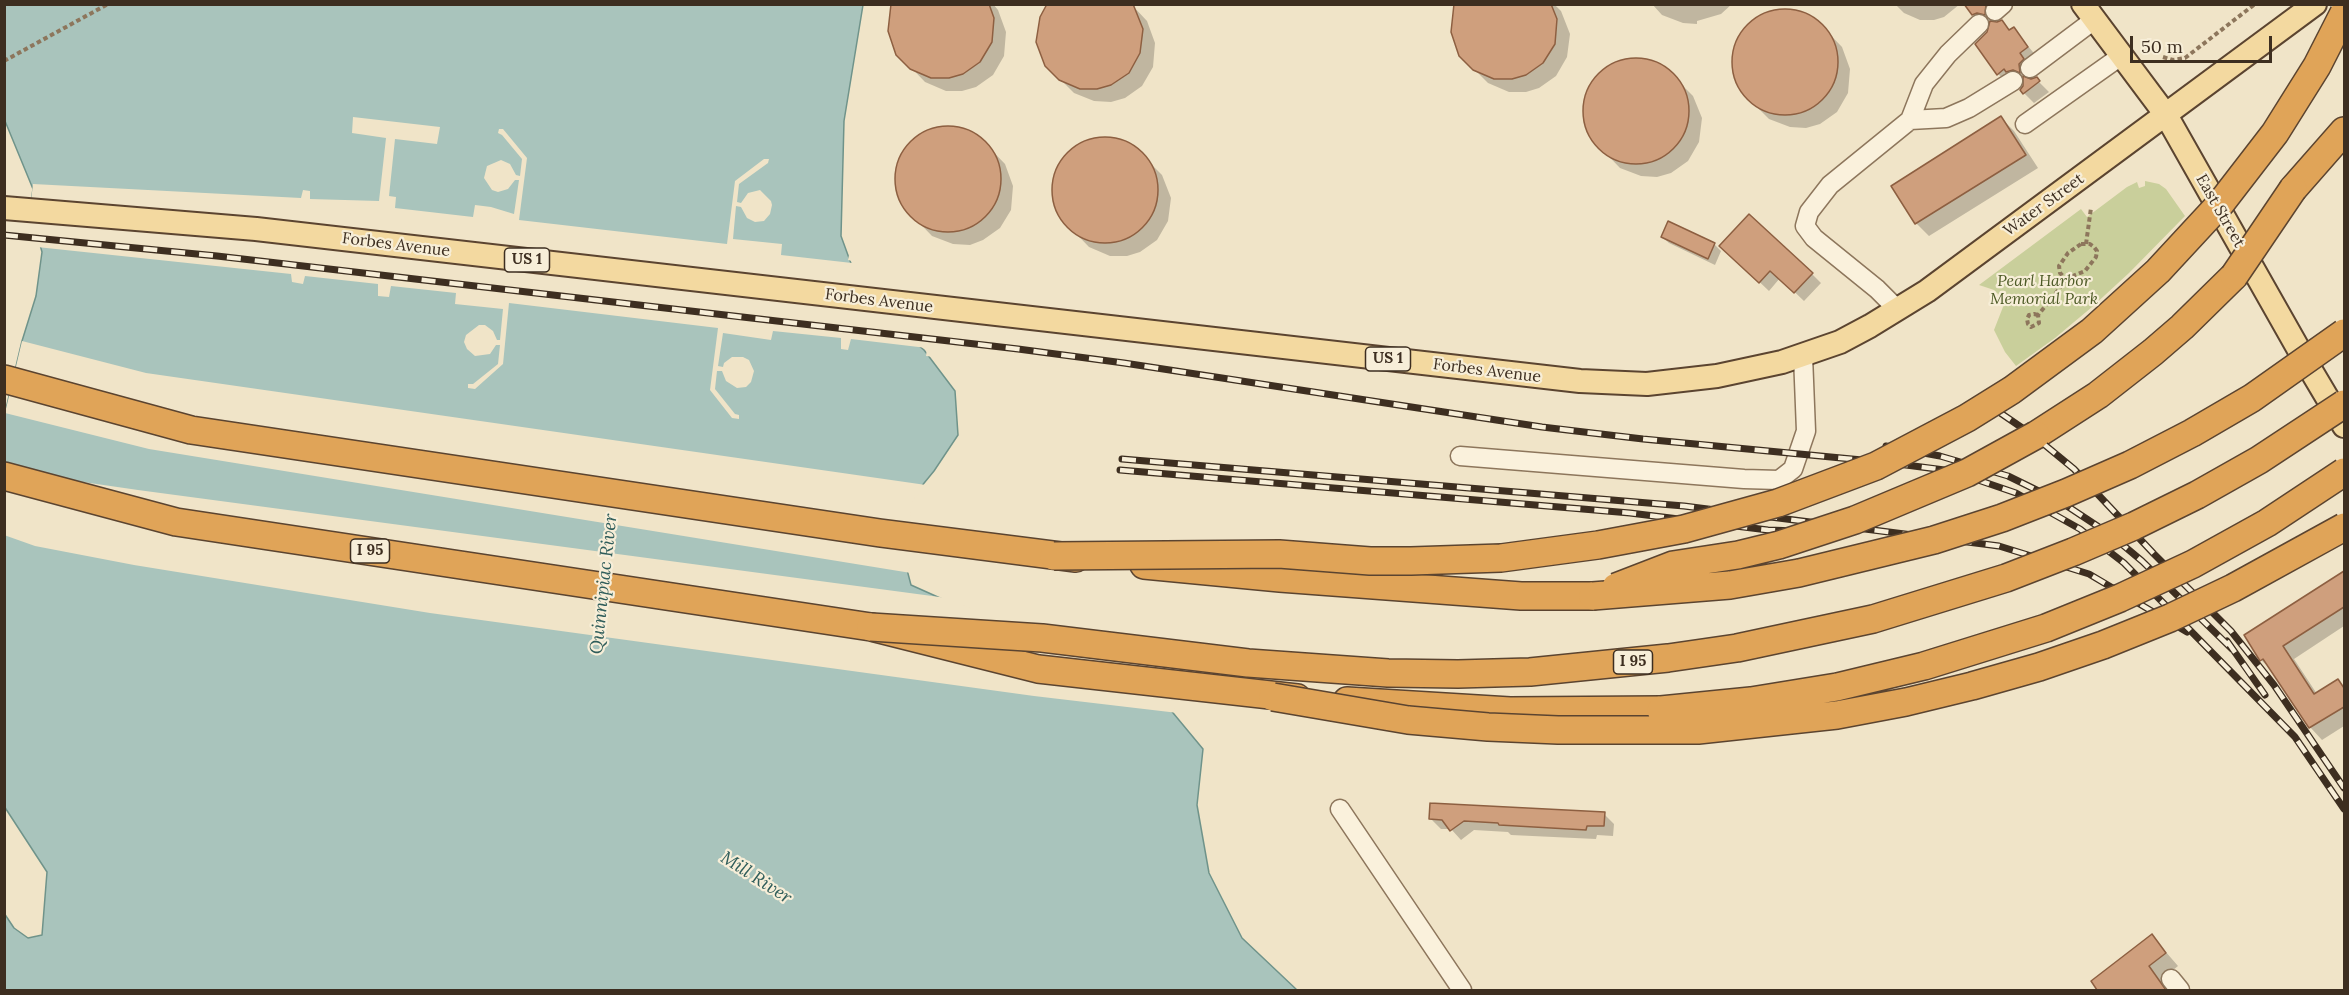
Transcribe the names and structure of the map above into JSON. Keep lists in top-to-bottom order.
{
  "streets": {
    "highway": ["I 95"],
    "main road": [
      "Water Street",
      "East Street",
      "Forbes Avenue",
      "US 1"
    ]
  },
  "crossings": [
    ["Water Street", "East Street"],
    ["Water Street", "Forbes Avenue"]
  ],
  "water": ["Quinnipiac River", "Mill River"],
  "parks": ["Pearl Harbor Memorial Park"],
  "scale_bar": "50 m"
}
